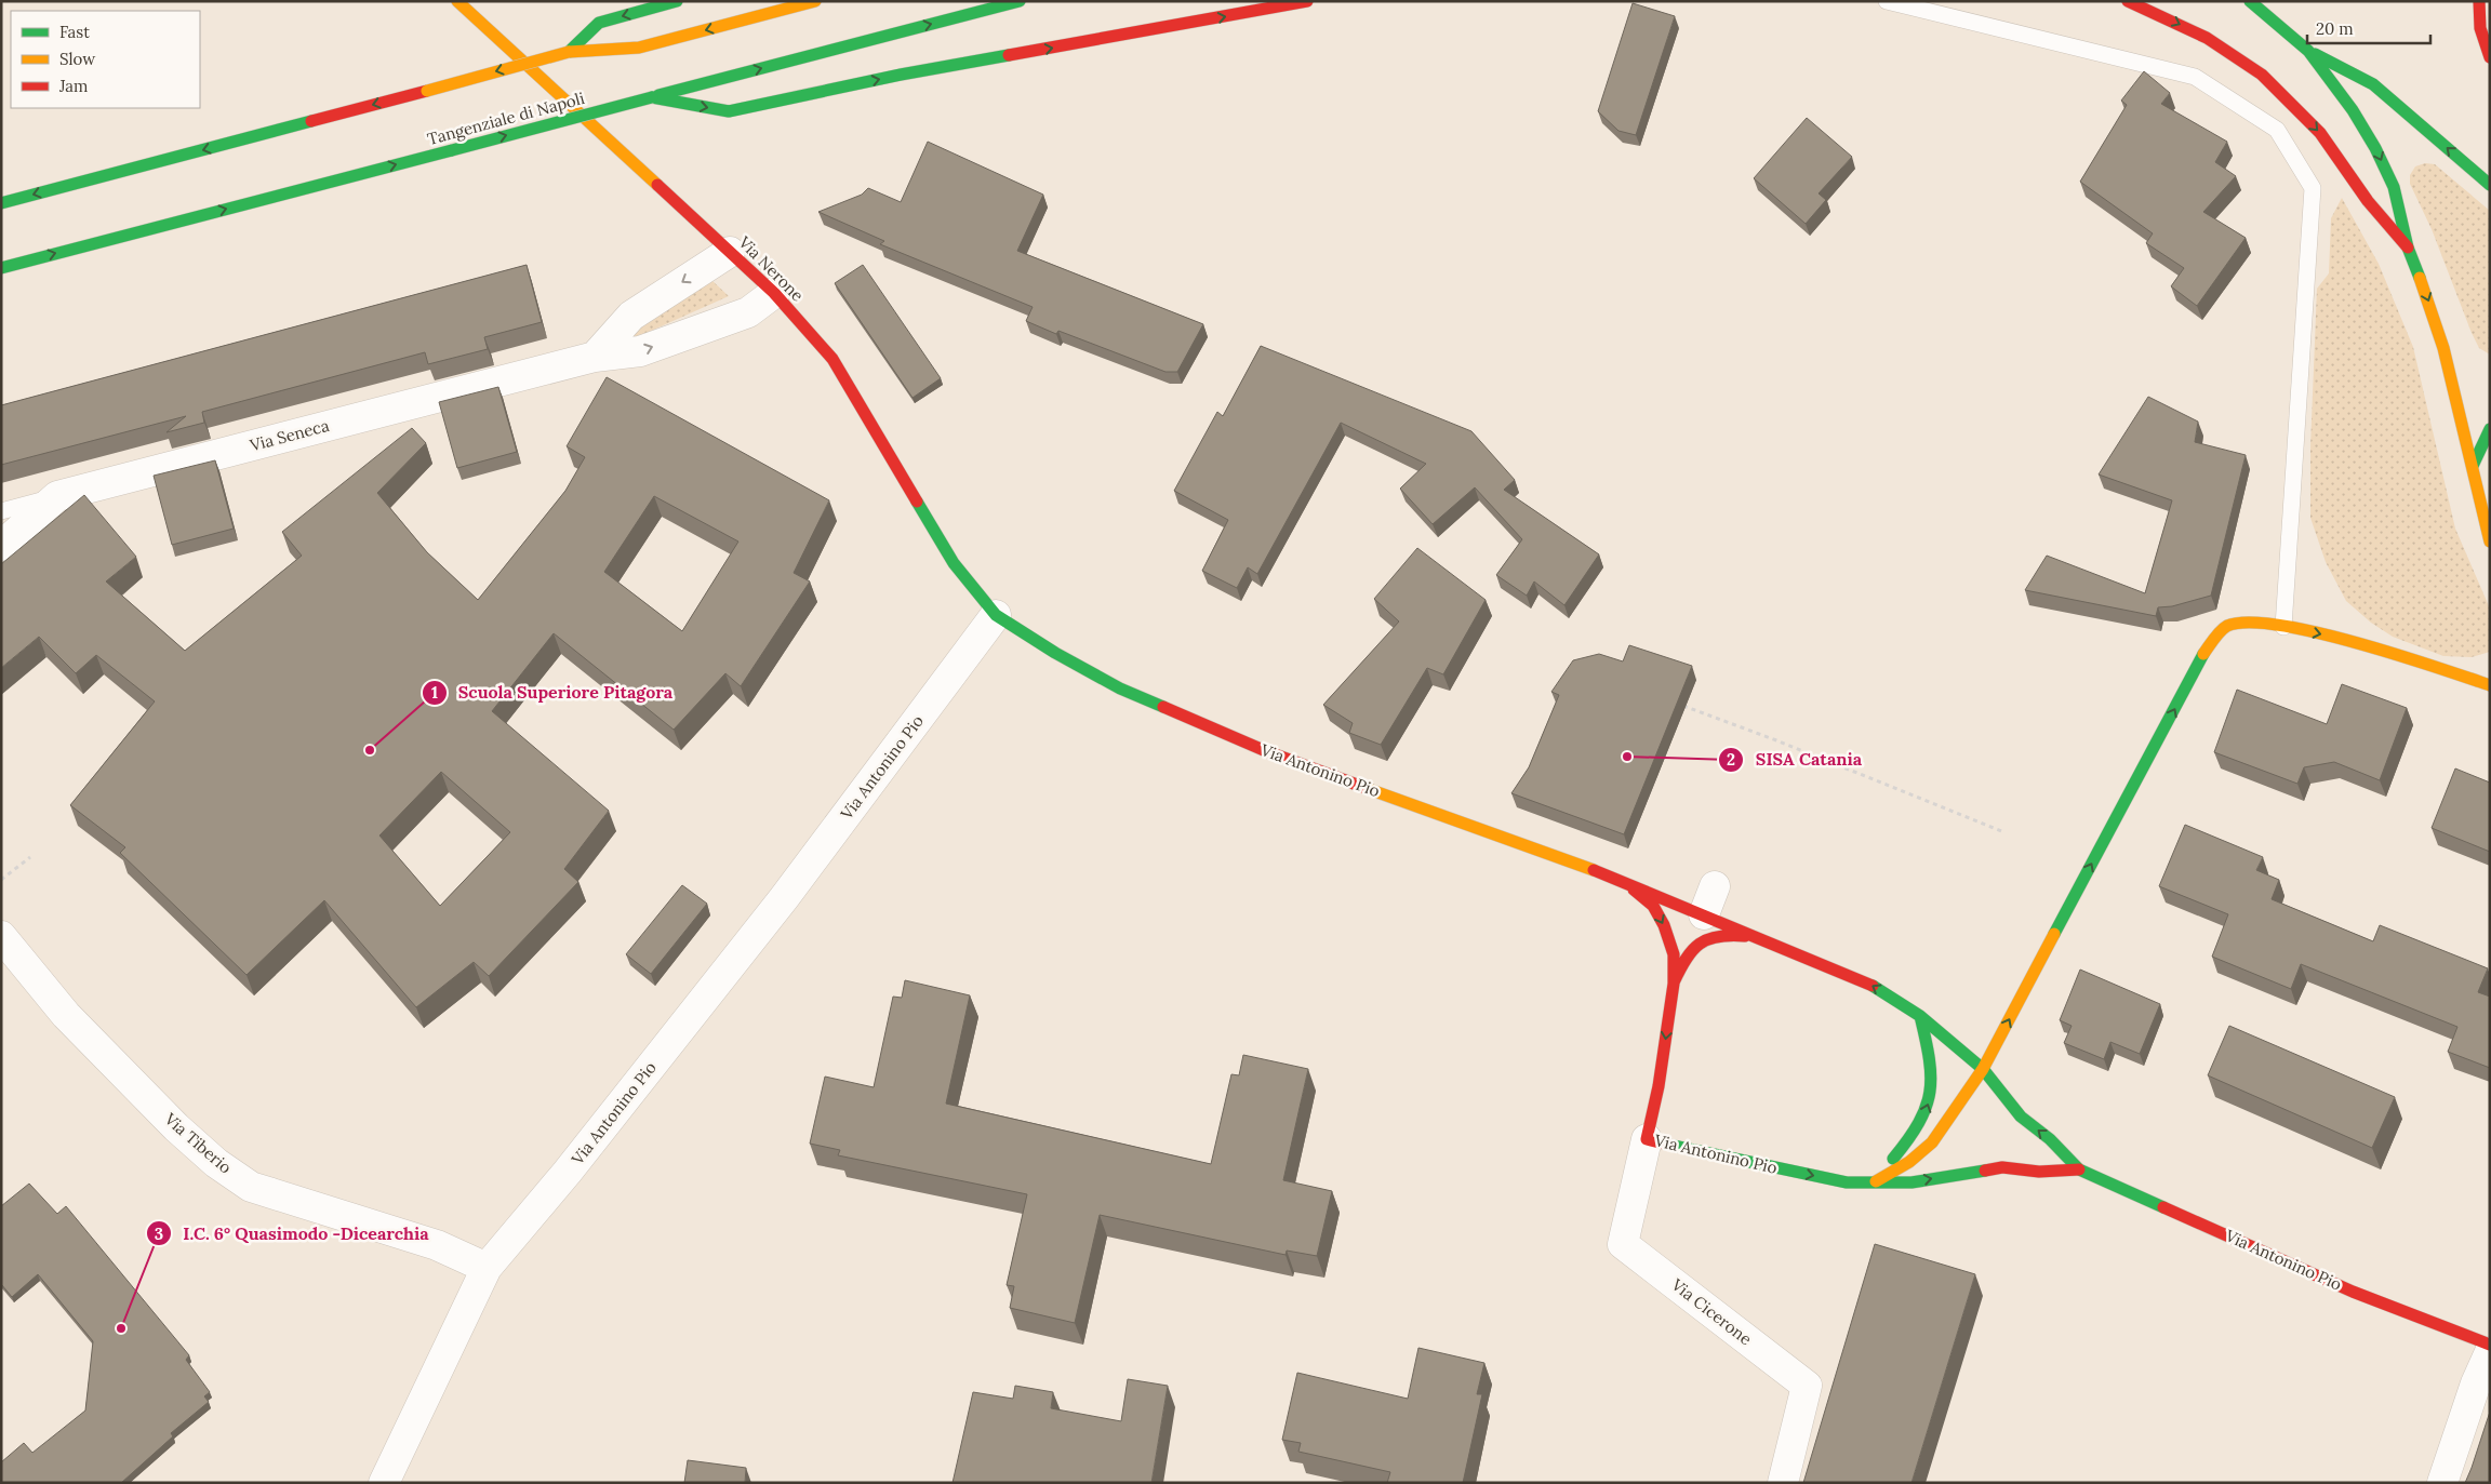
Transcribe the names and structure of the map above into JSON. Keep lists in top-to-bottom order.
{
  "streets": {
    "main road": ["Tangenziale di Napoli", "Via Nerone", "Via Antonino Pio"],
    "street": ["Via Seneca", "Via Tiberio", "Via Cicerone"]
  },
  "crossings": [
    ["Via Nerone", "Via Seneca"],
    ["Via Nerone", "Via Antonino Pio"],
    ["Via Antonino Pio", "Via Tiberio"],
    ["Via Antonino Pio", "Via Cicerone"]
  ],
  "places": ["Scuola Superiore Pitagora", "SISA Catania", "I.C. 6° Quasimodo -Dicearchia"],
  "legend": ["Fast", "Slow", "Jam"],
  "scale_bar": "20 m"
}
